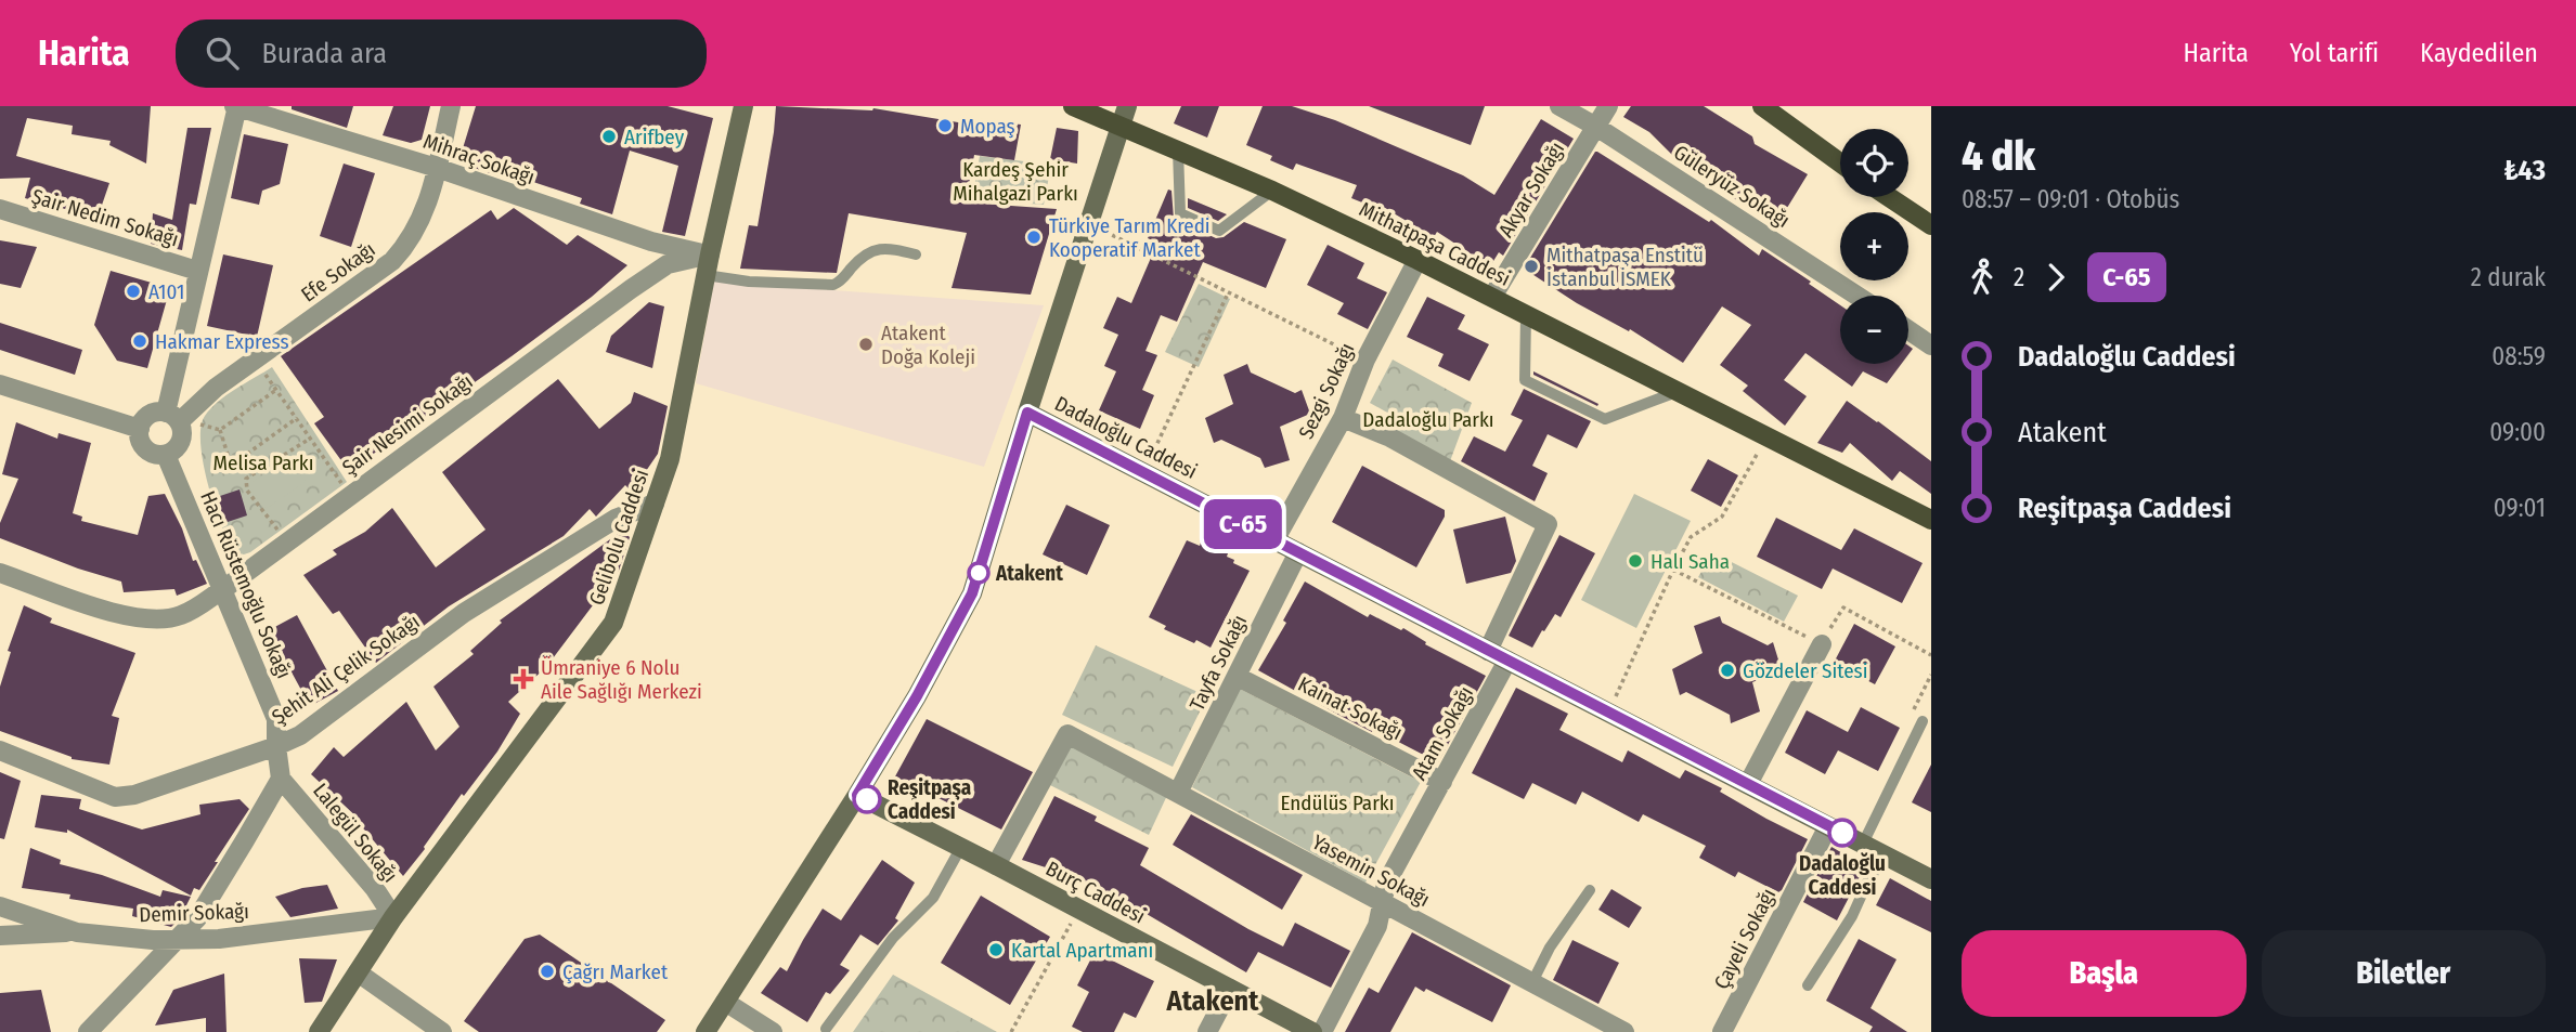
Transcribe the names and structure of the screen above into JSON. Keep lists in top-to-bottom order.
{
  "streets": {
    "main road": ["Mithatpaşa Caddesi"],
    "street": [
      "Mihraç Sokağı",
      "Güleryüz Sokağı",
      "Akyar Sokağı",
      "Şair Nedim Sokağı",
      "Efe Sokağı",
      "Sezgi Sokağı",
      "Şair Nesimi Sokağı",
      "Dadaloğlu Caddesi",
      "Gelibolu Caddesi",
      "Hacı Rüstemoğlu Sokağı",
      "Tayfa Sokağı",
      "Şehit Ali Çelik Sokağı",
      "Kainat Sokağı",
      "Atam Sokağı",
      "Lalegül Sokağı",
      "Yasemin Sokağı",
      "Burç Caddesi",
      "Demir Sokağı",
      "Çayeli Sokağı"
    ]
  },
  "crossings": [
    ["Mihraç Sokağı", "Efe Sokağı"],
    ["Mihraç Sokağı", "Şair Nesimi Sokağı"],
    ["Mihraç Sokağı", "Gelibolu Caddesi"],
    ["Güleryüz Sokağı", "Akyar Sokağı"],
    ["Akyar Sokağı", "Mithatpaşa Caddesi"],
    ["Mithatpaşa Caddesi", "Sezgi Sokağı"],
    ["Efe Sokağı", "Hacı Rüstemoğlu Sokağı"],
    ["Sezgi Sokağı", "Dadaloğlu Caddesi"],
    ["Şair Nesimi Sokağı", "Gelibolu Caddesi"],
    ["Şair Nesimi Sokağı", "Hacı Rüstemoğlu Sokağı"],
    ["Dadaloğlu Caddesi", "Tayfa Sokağı"],
    ["Dadaloğlu Caddesi", "Atam Sokağı"],
    ["Dadaloğlu Caddesi", "Çayeli Sokağı"],
    ["Gelibolu Caddesi", "Şehit Ali Çelik Sokağı"],
    ["Gelibolu Caddesi", "Lalegül Sokağı"],
    ["Gelibolu Caddesi", "Demir Sokağı"],
    ["Hacı Rüstemoğlu Sokağı", "Şehit Ali Çelik Sokağı"],
    ["Hacı Rüstemoğlu Sokağı", "Lalegül Sokağı"],
    ["Tayfa Sokağı", "Kainat Sokağı"],
    ["Tayfa Sokağı", "Yasemin Sokağı"],
    ["Kainat Sokağı", "Atam Sokağı"],
    ["Atam Sokağı", "Yasemin Sokağı"],
    ["Lalegül Sokağı", "Demir Sokağı"],
    ["Yasemin Sokağı", "Burç Caddesi"]
  ],
  "districts": ["Atakent"],
  "parks": [
    "Kardeş Şehir Mihalgazi Parkı",
    "Dadaloğlu Parkı",
    "Melisa Parkı",
    "Endülüs Parkı"
  ],
  "places": {
    "other": [
      "Mopaş",
      "Arifbey",
      "Türkiye Tarım Kredi Kooperatif Market",
      "Mithatpaşa Enstitü İstanbul İSMEK",
      "A101",
      "Hakmar Express",
      "Atakent Doğa Koleji",
      "Halı Saha",
      "Atakent",
      "Gözdeler Sitesi",
      "Reşitpaşa Caddesi",
      "Dadaloğlu Caddesi",
      "Kartal Apartmanı",
      "Çağrı Market"
    ],
    "health": ["Ümraniye 6 Nolu Aile Sağlığı Merkezi"]
  },
  "lines": ["bus line C-65"],
  "page": {
    "header": "Harita",
    "search": "Burada ara",
    "nav": ["Harita", "Yol tarifi", "Kaydedilen"],
    "on_map": "C-65",
    "heading": ["4 dk", "08:57 – 09:01 · Otobüs", "₺43"],
    "map_buttons": ["+", "−"],
    "legs": ["2", "C-65", "2 durak"],
    "list": [
      {
        "name": "Dadaloğlu Caddesi",
        "value": "08:59"
      },
      {
        "name": "Atakent",
        "value": "09:00"
      },
      {
        "name": "Reşitpaşa Caddesi",
        "value": "09:01"
      }
    ],
    "buttons": ["Başla", "Biletler"]
  }
}
